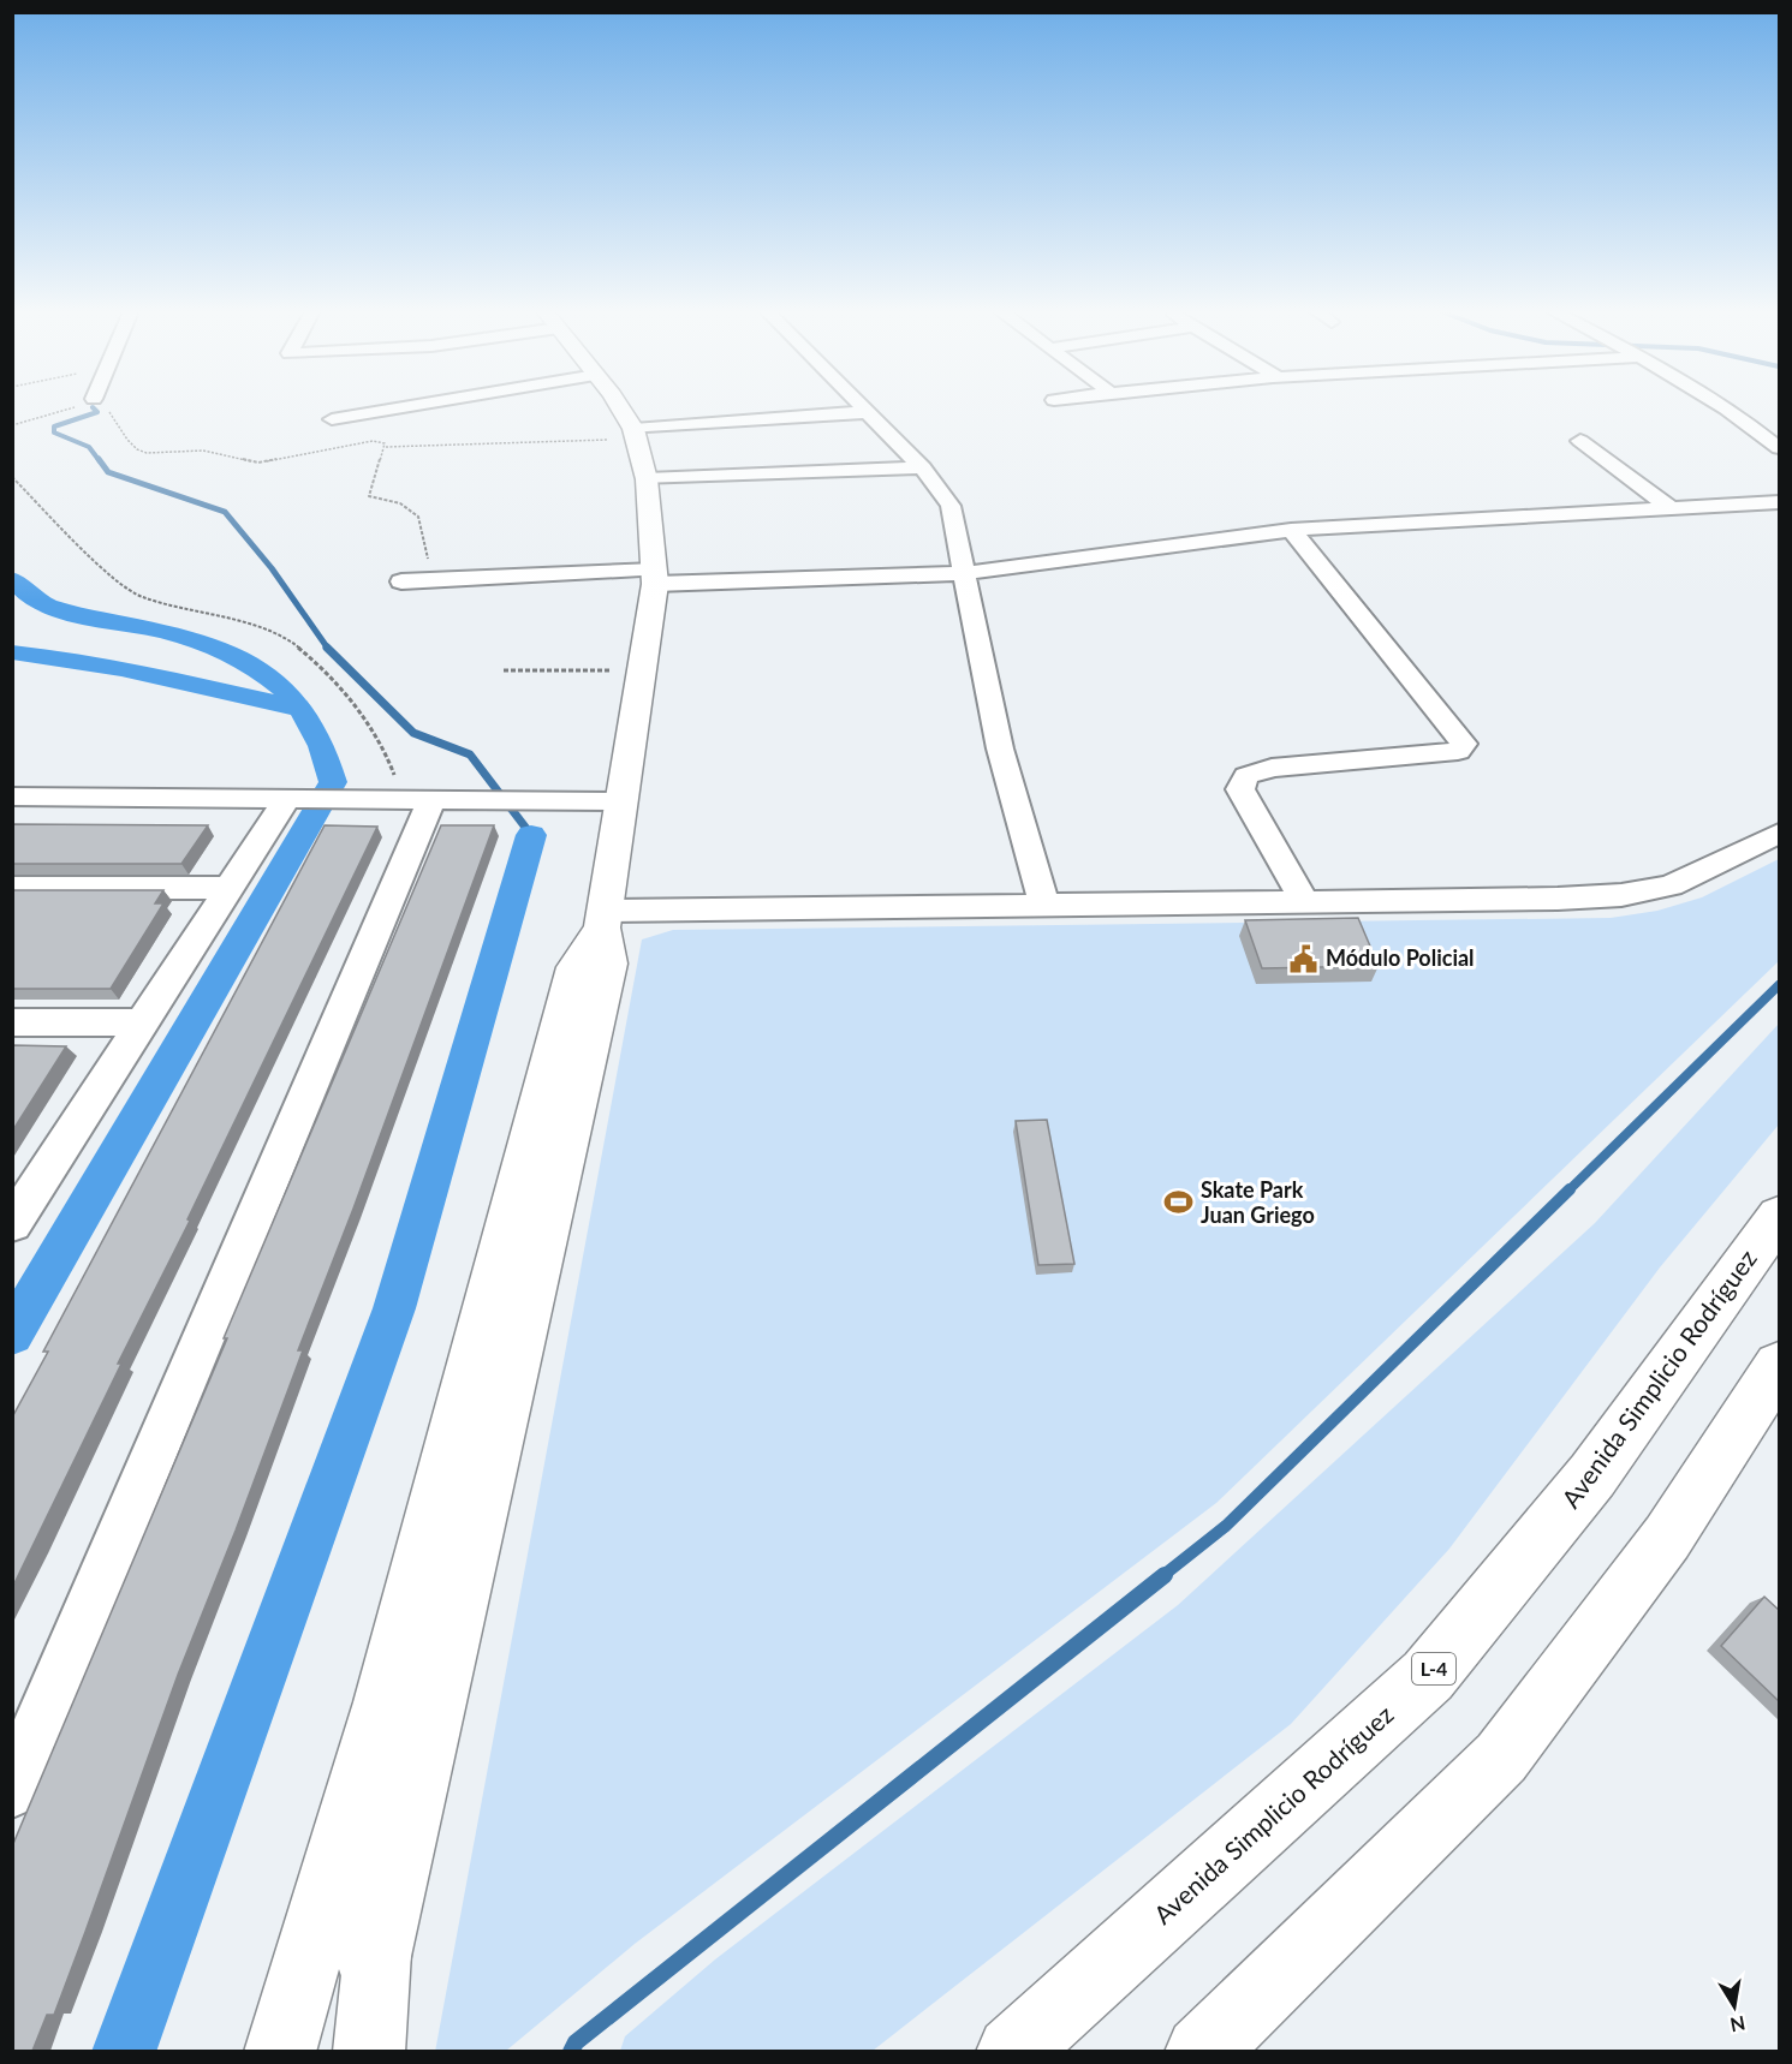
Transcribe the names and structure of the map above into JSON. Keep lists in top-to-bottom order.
{
  "streets": {
    "main road": ["Avenida Simplicio Rodríguez", "L-4"]
  },
  "places": {
    "public building": ["Módulo Policial"],
    "sports": ["Skate Park Juan Griego"]
  },
  "north": "bottom"
}
